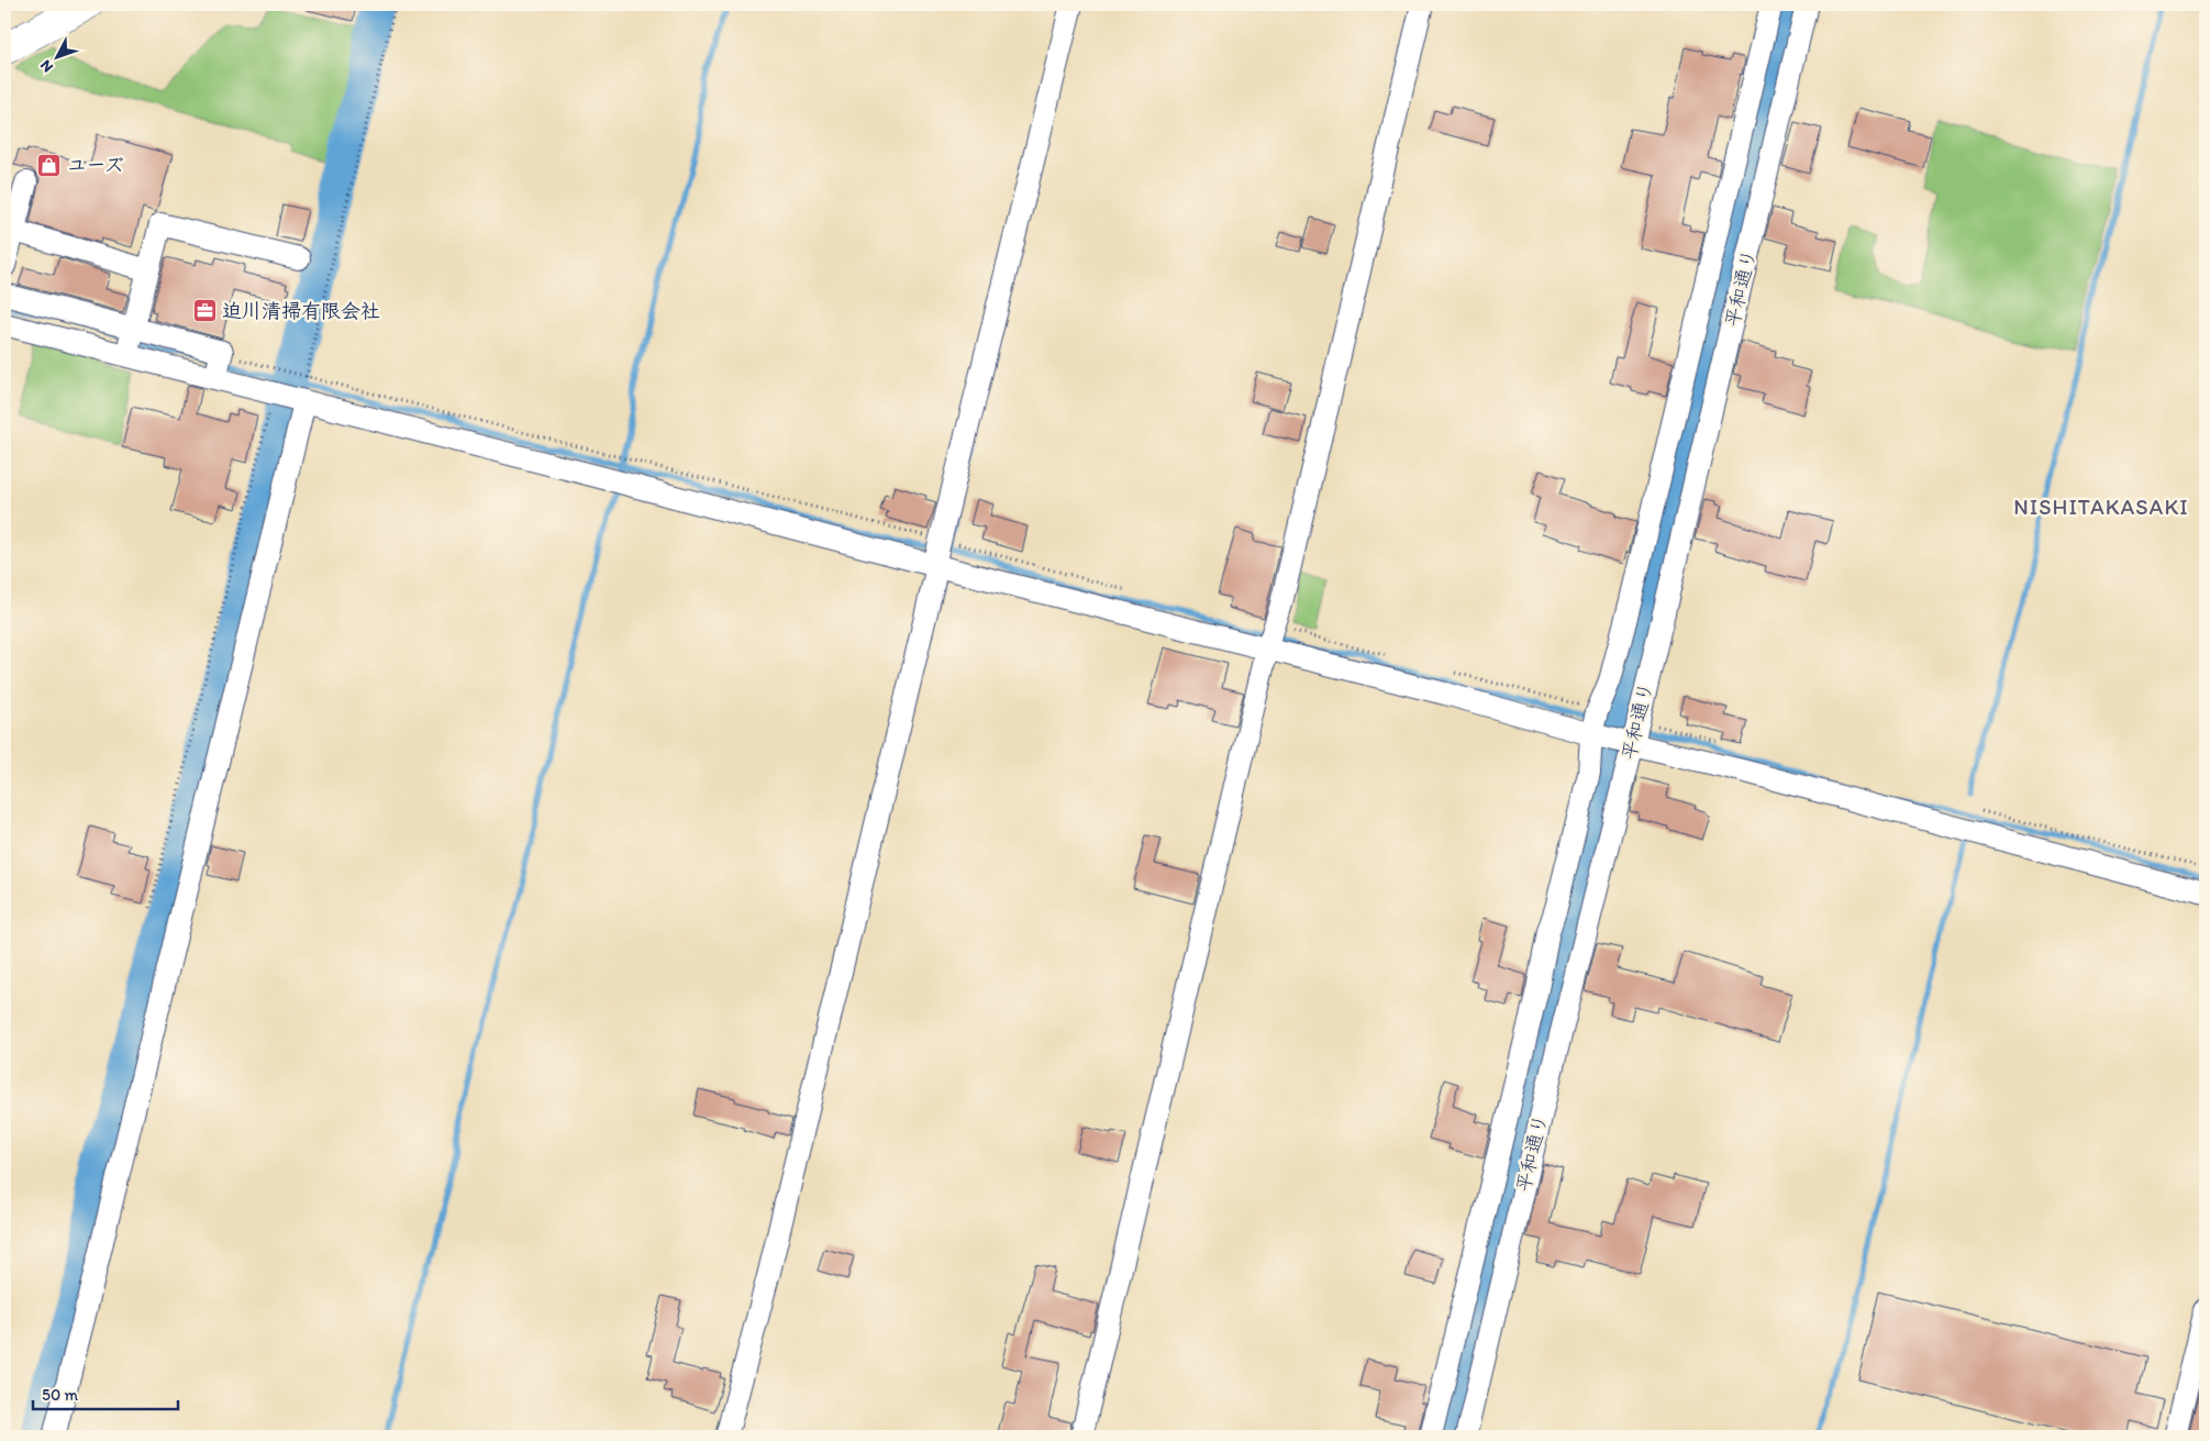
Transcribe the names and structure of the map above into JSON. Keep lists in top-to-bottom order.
{
  "streets": {
    "street": ["平和通り"]
  },
  "districts": ["NISHITAKASAKI"],
  "places": {
    "shop": ["ユーズ"],
    "office": ["迫川清掃有限会社"]
  },
  "scale_bar": "50 m",
  "north": "bottom left"
}
